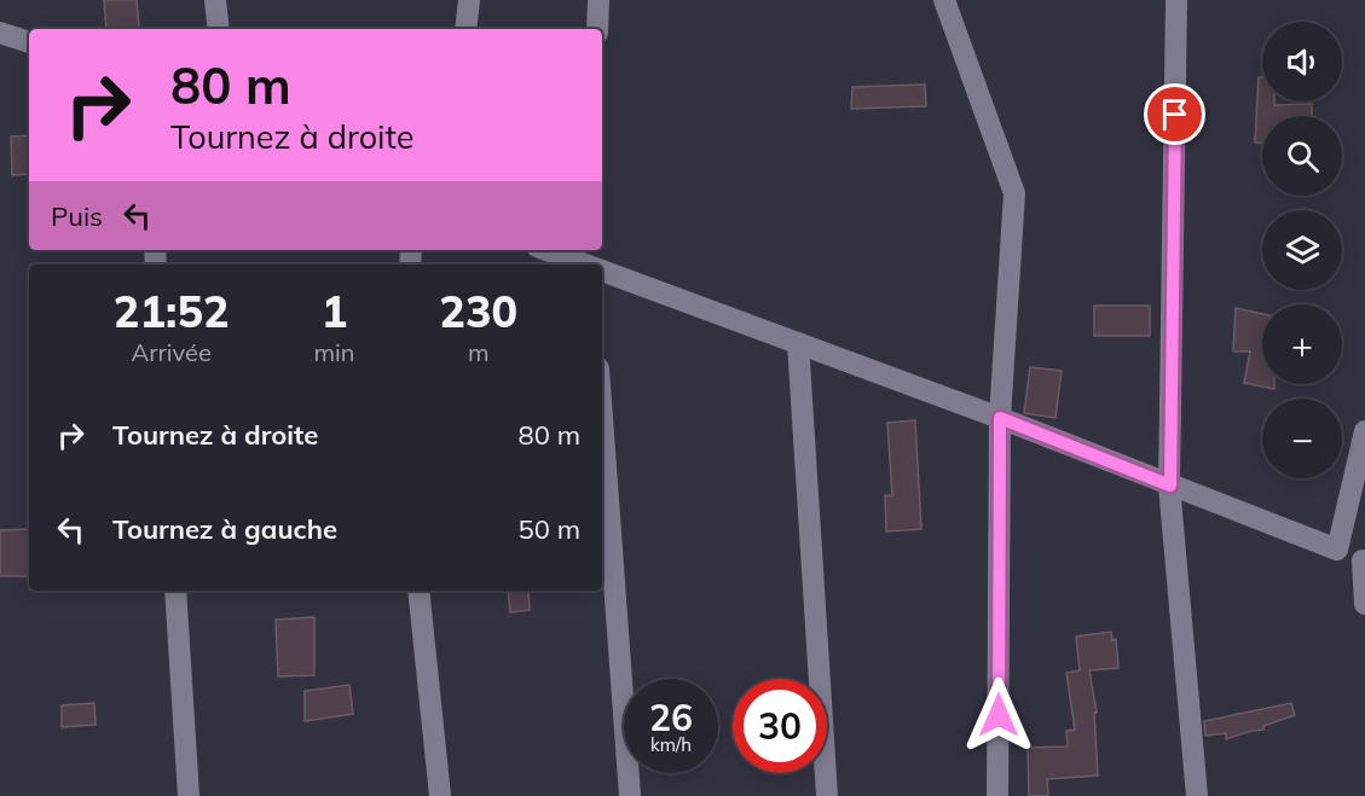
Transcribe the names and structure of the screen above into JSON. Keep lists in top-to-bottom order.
{
  "page": {
    "map_buttons": ["+", "−"],
    "turn": ["80 m", "Tournez à droite"],
    "then": "Puis",
    "eta": [
      "21:52",
      "Arrivée",
      "1",
      "min",
      "230",
      "m"
    ],
    "list": [
      {
        "name": "Tournez à droite",
        "value": "80 m"
      },
      {
        "name": "Tournez à gauche",
        "value": "50 m"
      }
    ],
    "speed": "26 km/h",
    "limit": "30"
  }
}
